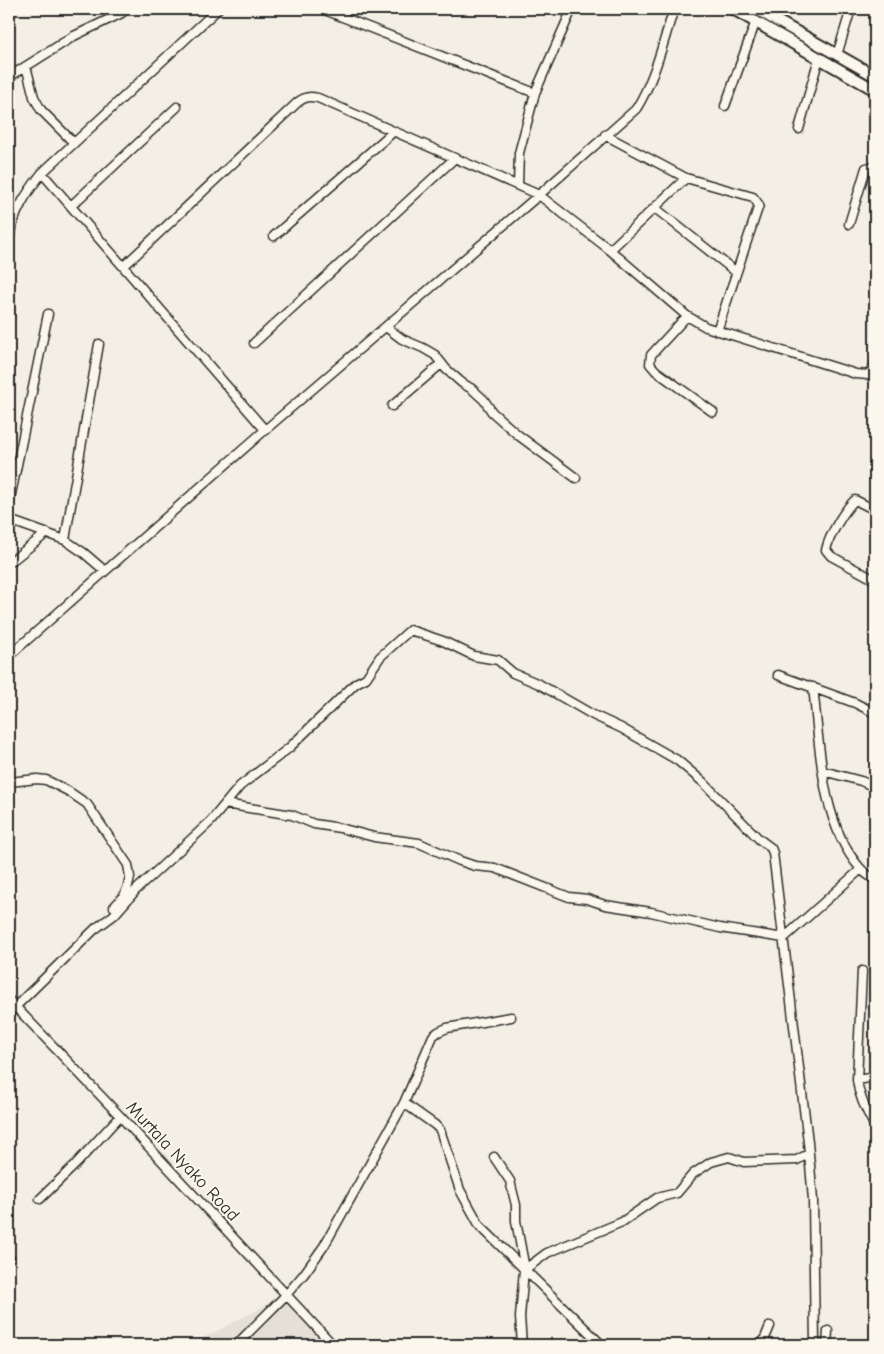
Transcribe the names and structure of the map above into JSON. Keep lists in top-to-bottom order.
{
  "streets": {
    "street": ["Murtala Nyako Road"]
  }
}
